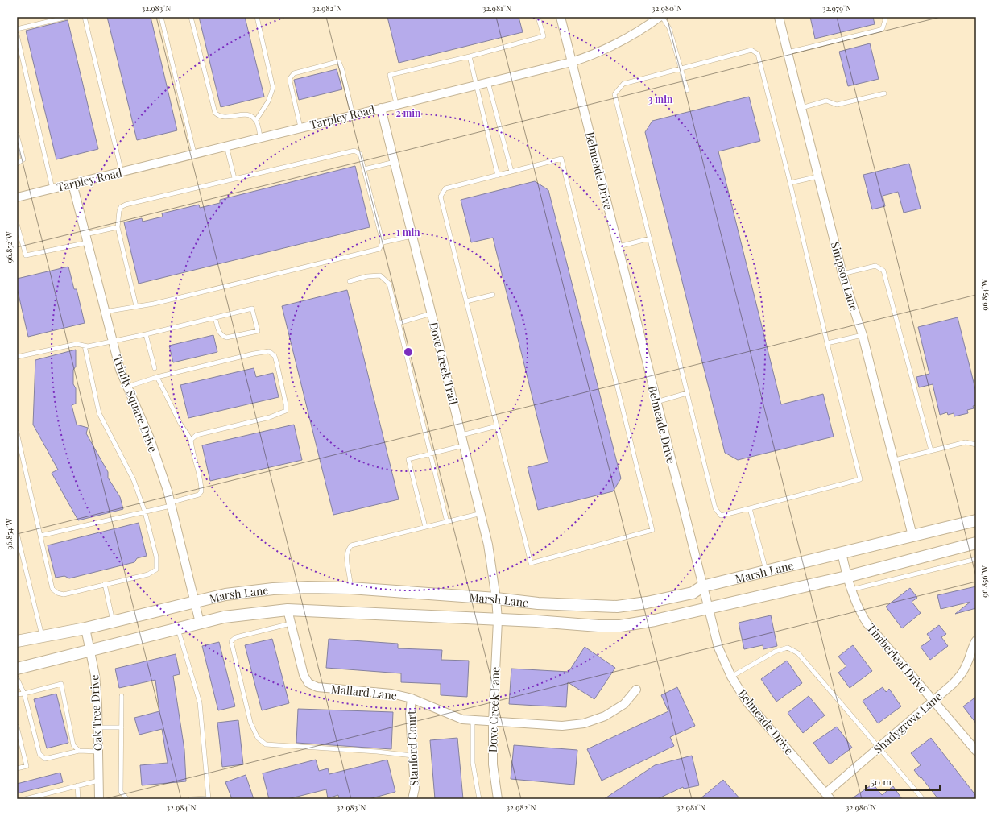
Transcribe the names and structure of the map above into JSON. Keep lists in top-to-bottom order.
{
  "streets": {
    "main road": ["Marsh Lane"],
    "street": [
      "Tarpley Road",
      "Belmeade Drive",
      "Simpson Lane",
      "Dove Creek Trail",
      "Trinity Square Drive",
      "Timberleaf Drive",
      "Mallard Lane",
      "Dove Creek Lane",
      "Oak Tree Drive",
      "Shadygrove Lane",
      "Stanford Court"
    ]
  },
  "crossings": [
    ["Tarpley Road", "Belmeade Drive"],
    ["Tarpley Road", "Dove Creek Trail"],
    ["Tarpley Road", "Trinity Square Drive"],
    ["Belmeade Drive", "Marsh Lane"],
    ["Belmeade Drive", "Shadygrove Lane"],
    ["Simpson Lane", "Marsh Lane"],
    ["Dove Creek Trail", "Marsh Lane"],
    ["Dove Creek Trail", "Dove Creek Lane"],
    ["Trinity Square Drive", "Marsh Lane"],
    ["Marsh Lane", "Timberleaf Drive"],
    ["Marsh Lane", "Mallard Lane"],
    ["Marsh Lane", "Dove Creek Lane"],
    ["Marsh Lane", "Oak Tree Drive"],
    ["Timberleaf Drive", "Shadygrove Lane"],
    ["Mallard Lane", "Dove Creek Lane"],
    ["Mallard Lane", "Stanford Court"]
  ],
  "scale_bar": "50 m",
  "coordinates": [
    "32.983°N",
    "32.982°N",
    "32.981°N",
    "32.980°N",
    "32.979°N",
    "96.852°W",
    "96.854°W",
    "96.856°W",
    "32.984°N"
  ],
  "rings": ["3 min", "2 min", "1 min"]
}
